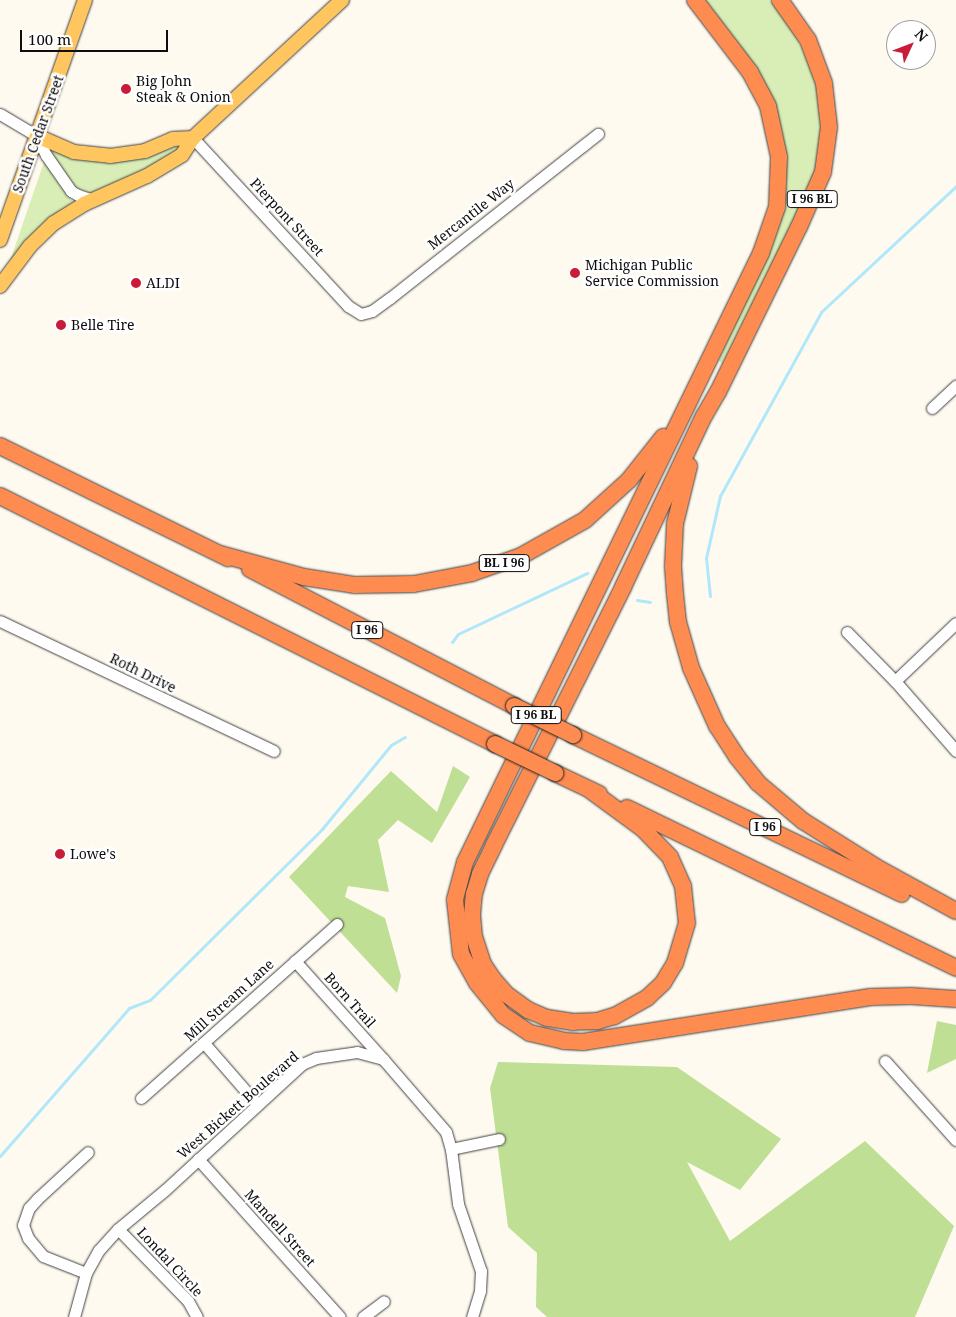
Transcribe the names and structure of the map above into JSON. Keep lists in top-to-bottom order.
{
  "streets": {
    "highway": ["I 96 BL", "BL I 96", "I 96"],
    "main road": ["South Cedar Street"],
    "street": [
      "Mercantile Way",
      "Pierpont Street",
      "Roth Drive",
      "Mill Stream Lane",
      "Born Trail",
      "West Bickett Boulevard",
      "Mandell Street",
      "Londal Circle"
    ]
  },
  "crossings": [
    ["I 96 BL", "BL I 96"],
    ["Mercantile Way", "Pierpont Street"],
    ["BL I 96", "I 96"],
    ["Mill Stream Lane", "Born Trail"],
    ["Born Trail", "West Bickett Boulevard"],
    ["West Bickett Boulevard", "Mandell Street"],
    ["West Bickett Boulevard", "Londal Circle"]
  ],
  "places": [
    "Big John Steak & Onion",
    "Michigan Public Service Commission",
    "ALDI",
    "Belle Tire",
    "Lowe's"
  ],
  "scale_bar": "100 m",
  "north": "top right"
}
